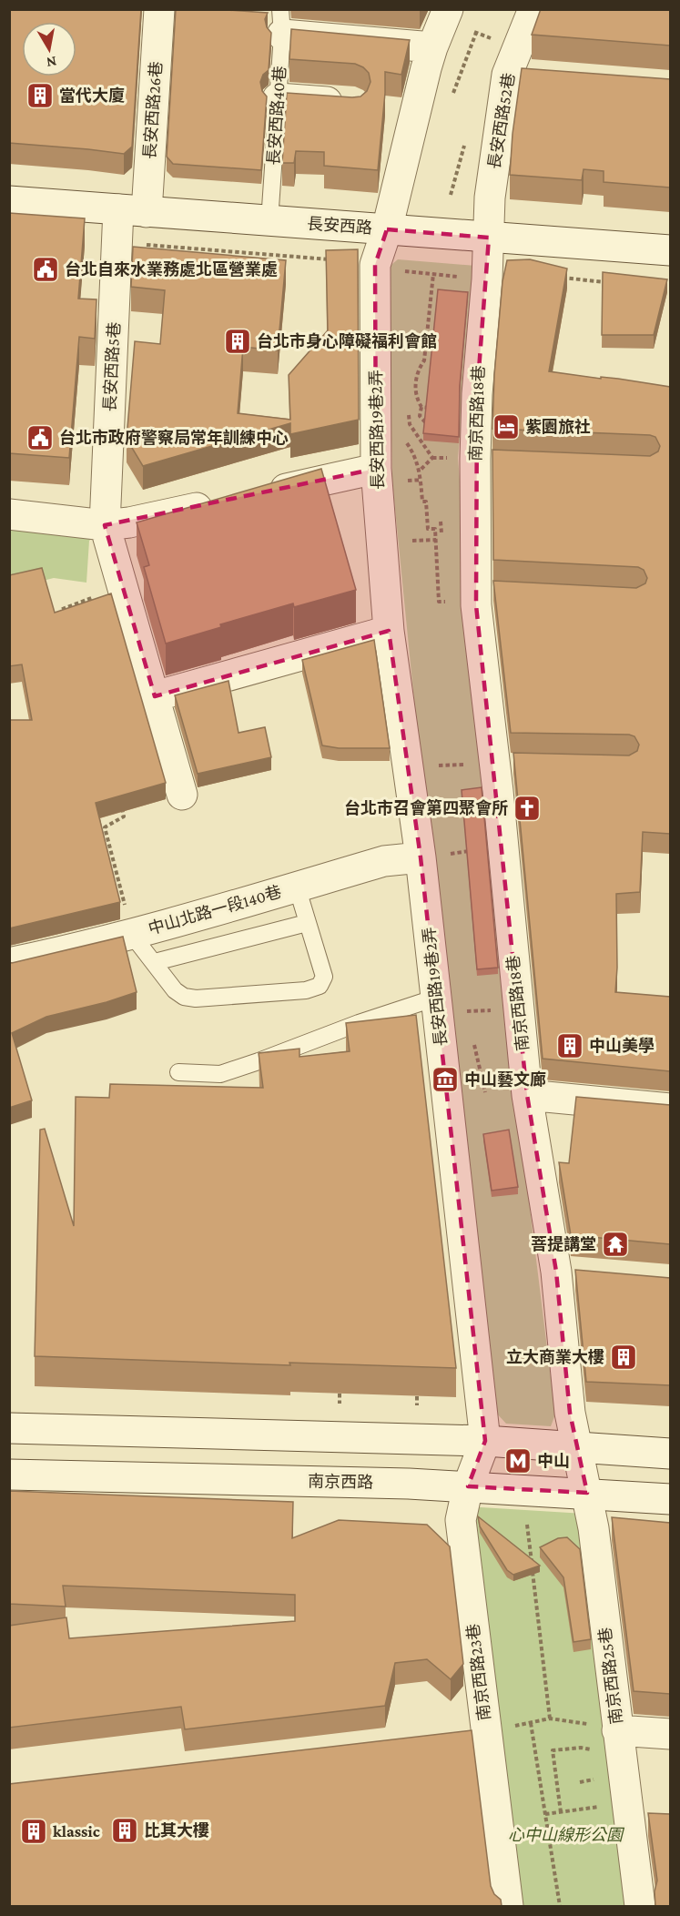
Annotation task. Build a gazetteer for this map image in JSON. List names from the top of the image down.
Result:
{
  "streets": {
    "street": [
      "長安西路26巷",
      "長安西路52巷",
      "長安西路",
      "長安西路5巷",
      "南京西路18巷",
      "長安西路19巷2弄",
      "中山北路一段140巷",
      "南京西路",
      "南京西路23巷",
      "南京西路25巷"
    ],
    "lane": ["長安西路40巷"]
  },
  "crossings": [
    ["長安西路26巷", "長安西路"],
    ["長安西路26巷", "長安西路5巷"],
    ["長安西路40巷", "長安西路"],
    ["長安西路52巷", "長安西路"],
    ["長安西路52巷", "南京西路18巷"],
    ["長安西路", "長安西路5巷"],
    ["長安西路", "南京西路18巷"],
    ["長安西路", "長安西路19巷2弄"],
    ["南京西路18巷", "南京西路25巷"],
    ["長安西路19巷2弄", "中山北路一段140巷"],
    ["長安西路19巷2弄", "南京西路23巷"],
    ["南京西路", "南京西路23巷"],
    ["南京西路", "南京西路25巷"]
  ],
  "parks": ["心中山線形公園"],
  "places": {
    "building": [
      "當代大廈",
      "台北市身心障礙福利會館",
      "中山美學",
      "立大商業大樓",
      "比其大樓",
      "klassic"
    ],
    "public building": ["台北自來水業務處北區營業處", "台北市政府警察局常年訓練中心"],
    "hotel": ["紫園旅社"],
    "church": ["台北市召會第四聚會所"],
    "museum": ["中山藝文廊"],
    "temple": ["菩提講堂"],
    "metro station": ["中山"]
  },
  "north": "bottom"
}
